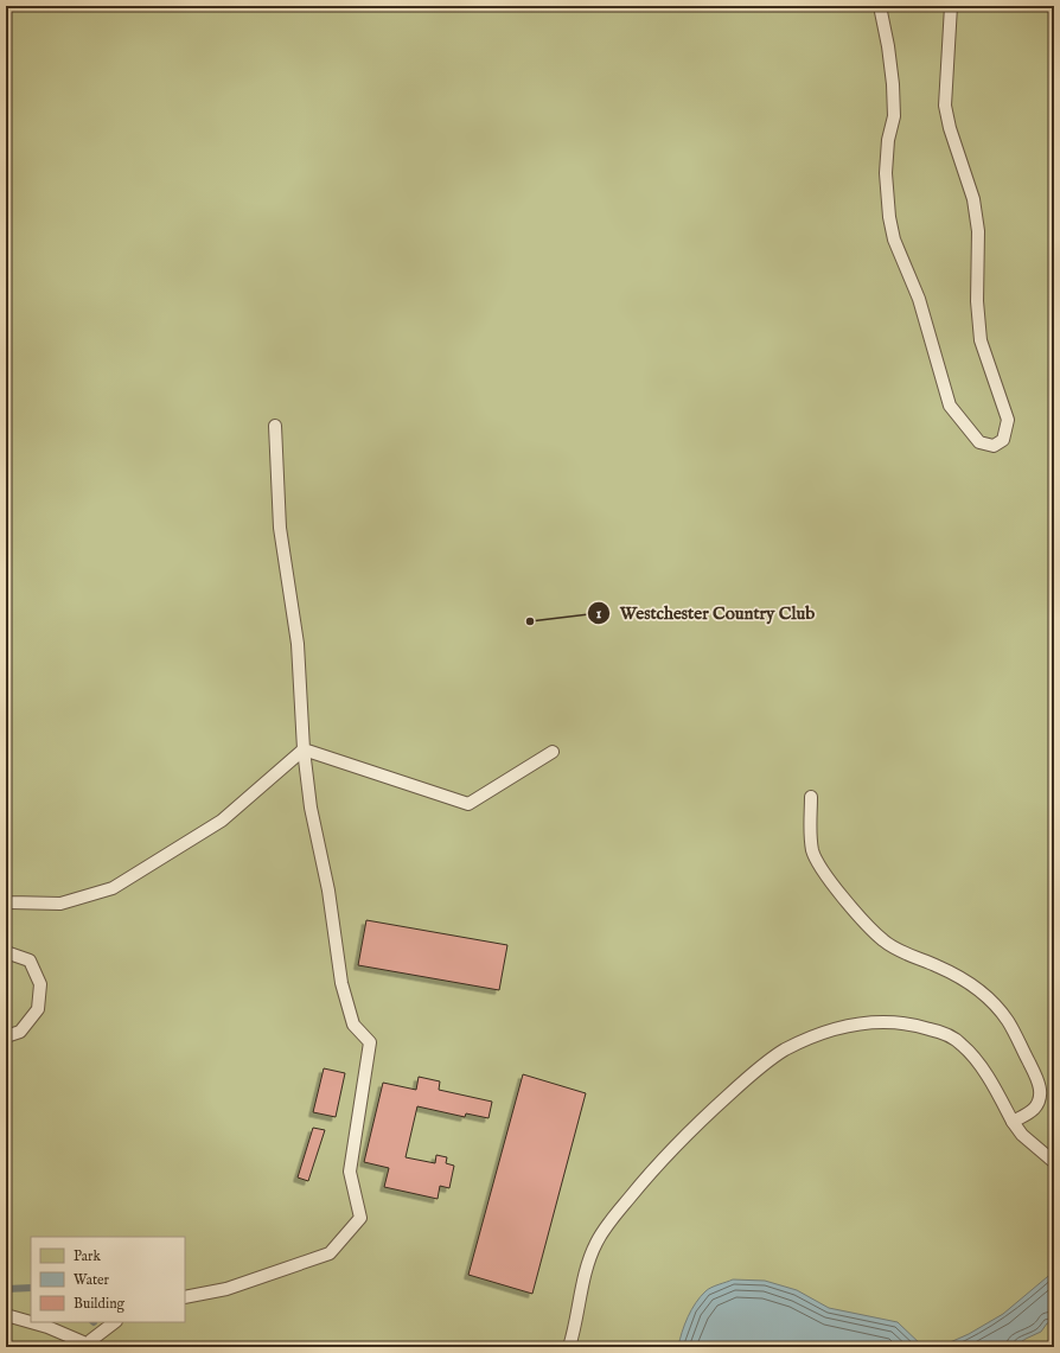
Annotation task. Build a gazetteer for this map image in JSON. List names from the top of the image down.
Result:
{
  "places": ["Westchester Country Club"],
  "legend": ["Park", "Water", "Building"]
}
